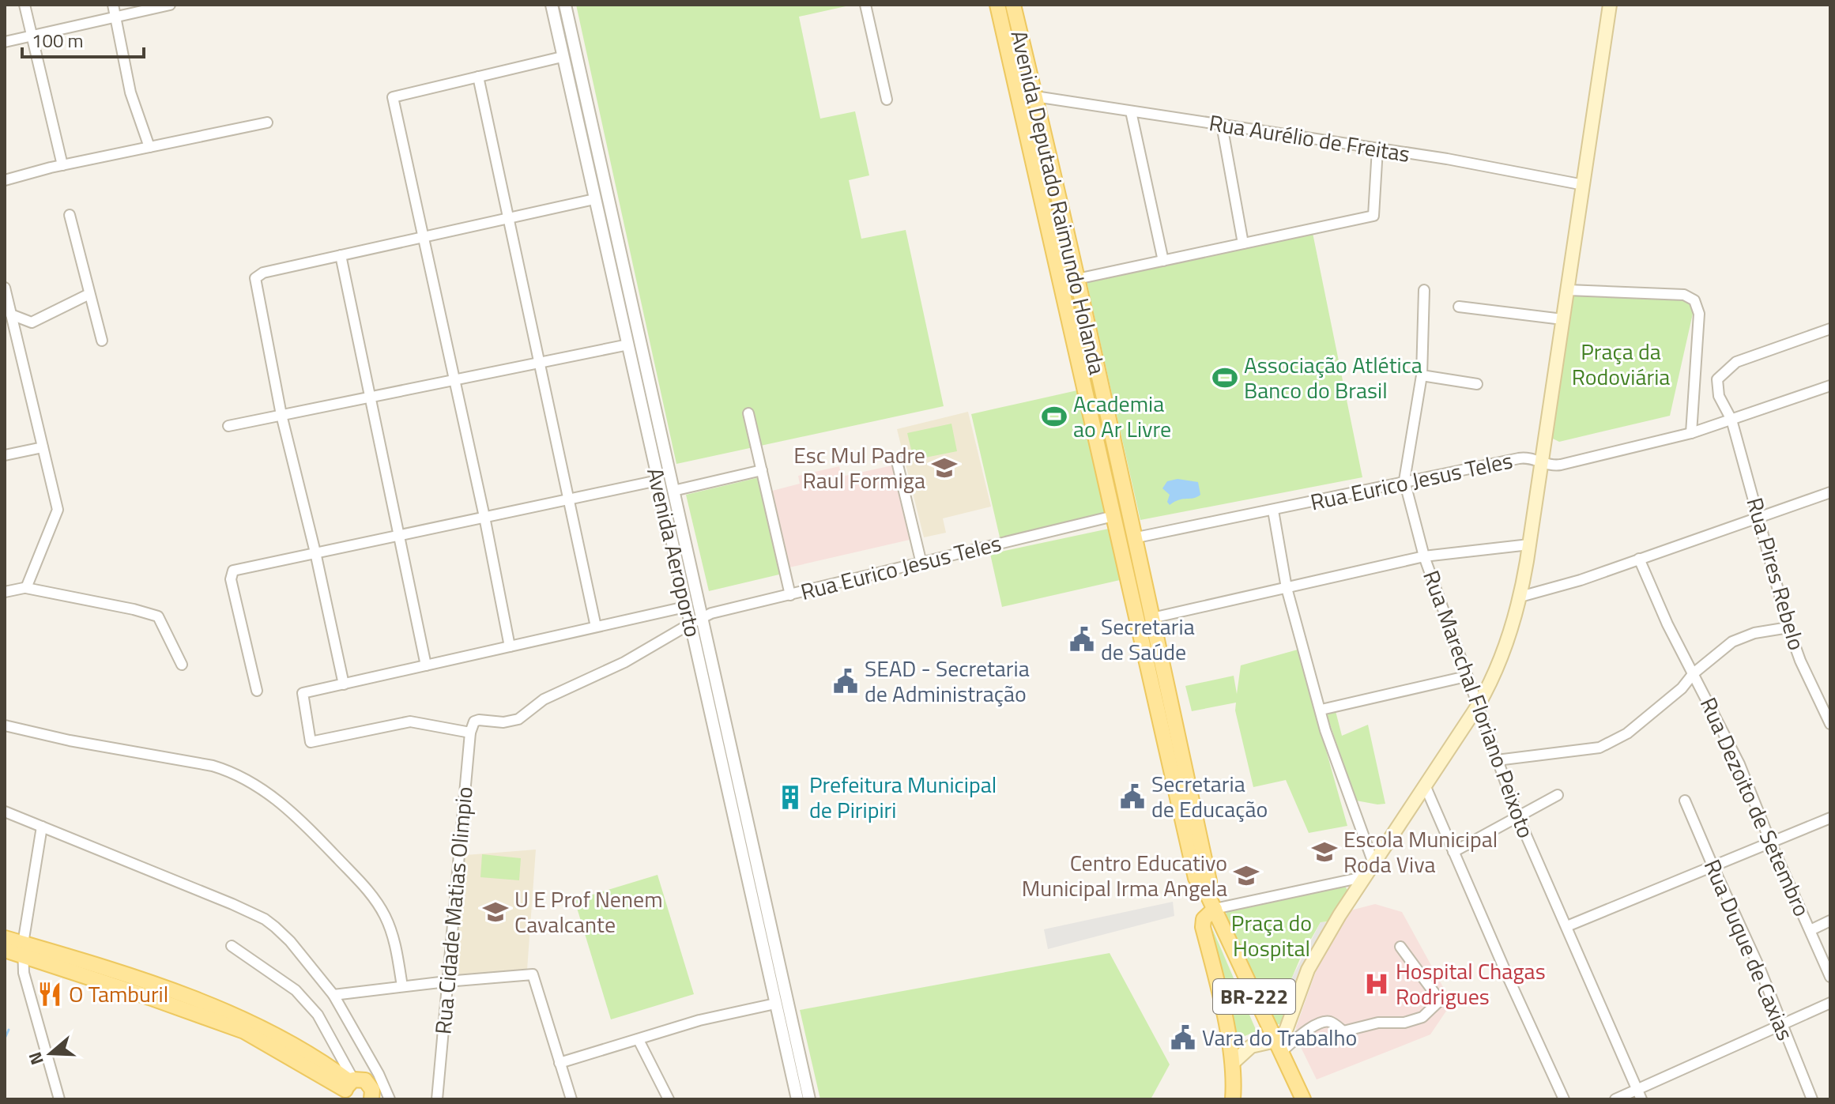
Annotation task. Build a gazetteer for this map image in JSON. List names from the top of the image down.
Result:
{
  "streets": {
    "main road": ["Avenida Deputado Raimundo Holanda", "BR-222"],
    "street": [
      "Rua Aurélio de Freitas",
      "Rua Eurico Jesus Teles",
      "Avenida Aeroporto",
      "Rua Pires Rebelo",
      "Rua Marechal Floriano Peixoto",
      "Rua Dezoito de Setembro",
      "Rua Cidade Matias Olimpio",
      "Rua Duque de Caxias"
    ]
  },
  "crossings": [
    ["Rua Aurélio de Freitas", "Avenida Deputado Raimundo Holanda"],
    ["Avenida Deputado Raimundo Holanda", "Rua Eurico Jesus Teles"],
    ["Avenida Deputado Raimundo Holanda", "BR-222"],
    ["Rua Eurico Jesus Teles", "Avenida Aeroporto"],
    ["Rua Eurico Jesus Teles", "Rua Pires Rebelo"],
    ["Rua Eurico Jesus Teles", "Rua Marechal Floriano Peixoto"],
    ["Rua Eurico Jesus Teles", "Rua Cidade Matias Olimpio"]
  ],
  "parks": ["Praça da Rodoviária", "Praça do Hospital"],
  "places": {
    "sports": ["Associação Atlética Banco do Brasil", "Academia ao Ar Livre"],
    "school or university": [
      "Esc Mul Padre Raul Formiga",
      "Escola Municipal Roda Viva",
      "Centro Educativo Municipal Irma Angela",
      "U E Prof Nenem Cavalcante"
    ],
    "public building": [
      "Secretaria de Saúde",
      "SEAD - Secretaria de Administração",
      "Secretaria de Educação",
      "Vara do Trabalho"
    ],
    "building": ["Prefeitura Municipal de Piripiri"],
    "hospital": ["Hospital Chagas Rodrigues"],
    "restaurant": ["O Tamburil"]
  },
  "scale_bar": "100 m",
  "north": "left"
}
